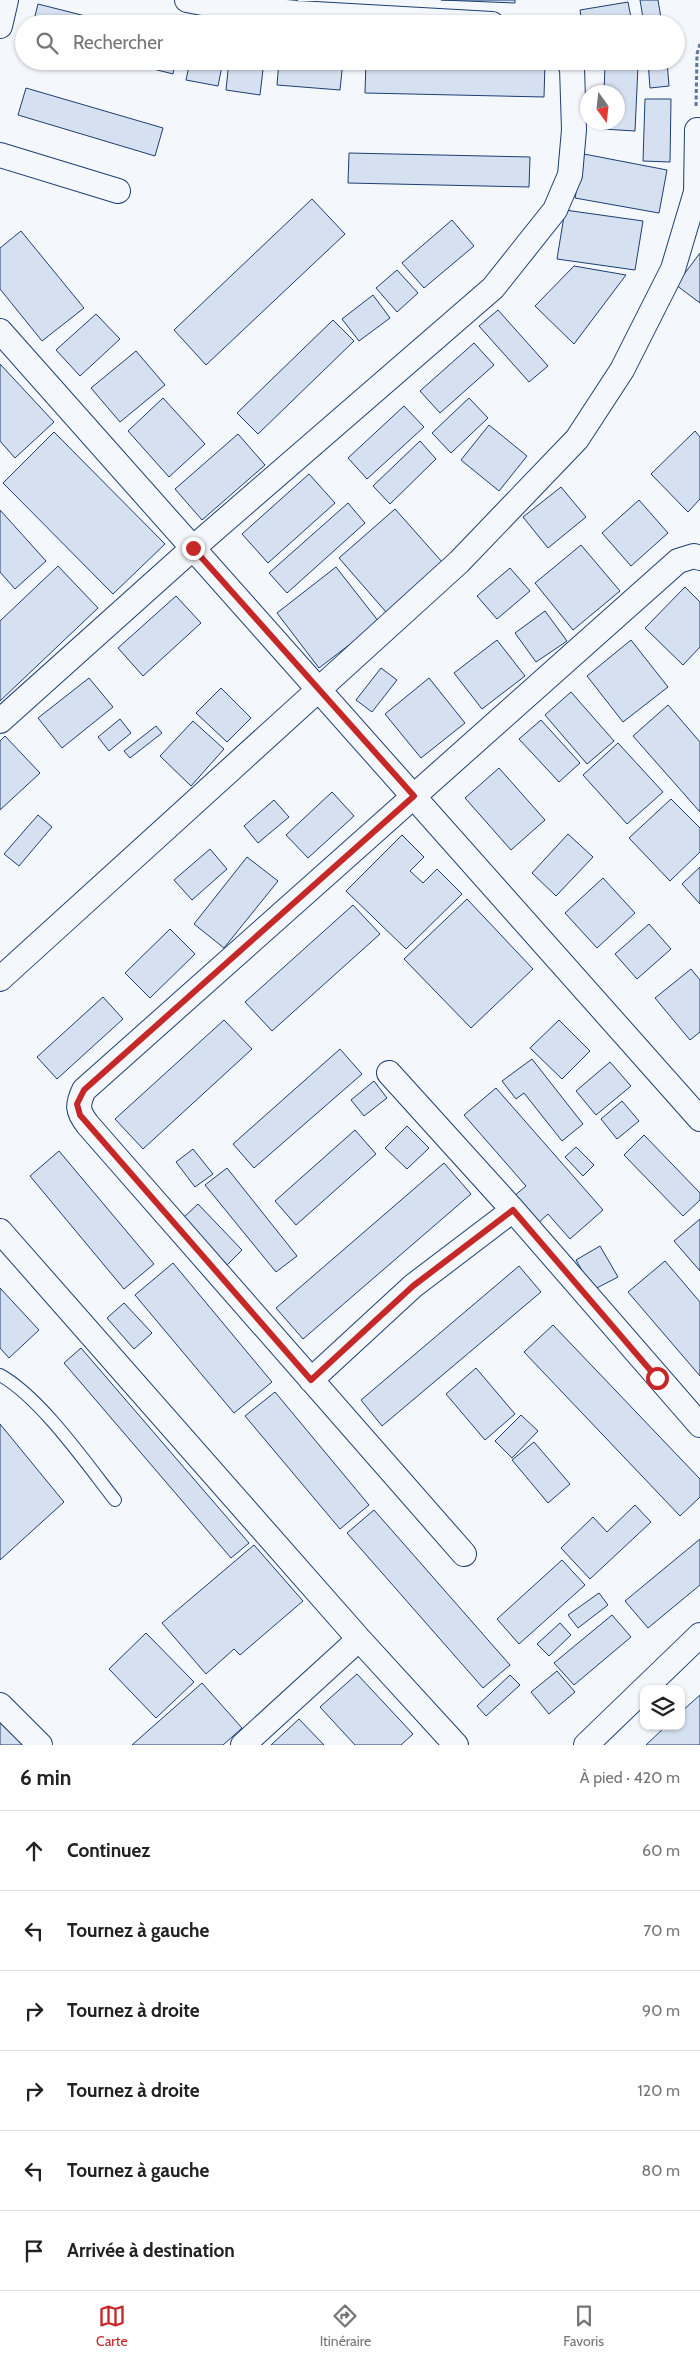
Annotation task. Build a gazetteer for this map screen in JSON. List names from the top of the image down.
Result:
{
  "north": "bottom",
  "page": {
    "search": "Rechercher",
    "heading": ["6 min", "À pied · 420 m"],
    "list": [
      ["Continuez", "60 m"],
      ["Tournez à gauche", "70 m"],
      ["Tournez à droite", "90 m"],
      ["Tournez à droite", "120 m"],
      ["Tournez à gauche", "80 m"],
      "Arrivée à destination"
    ],
    "nav": ["Carte", "Itinéraire", "Favoris"]
  }
}
